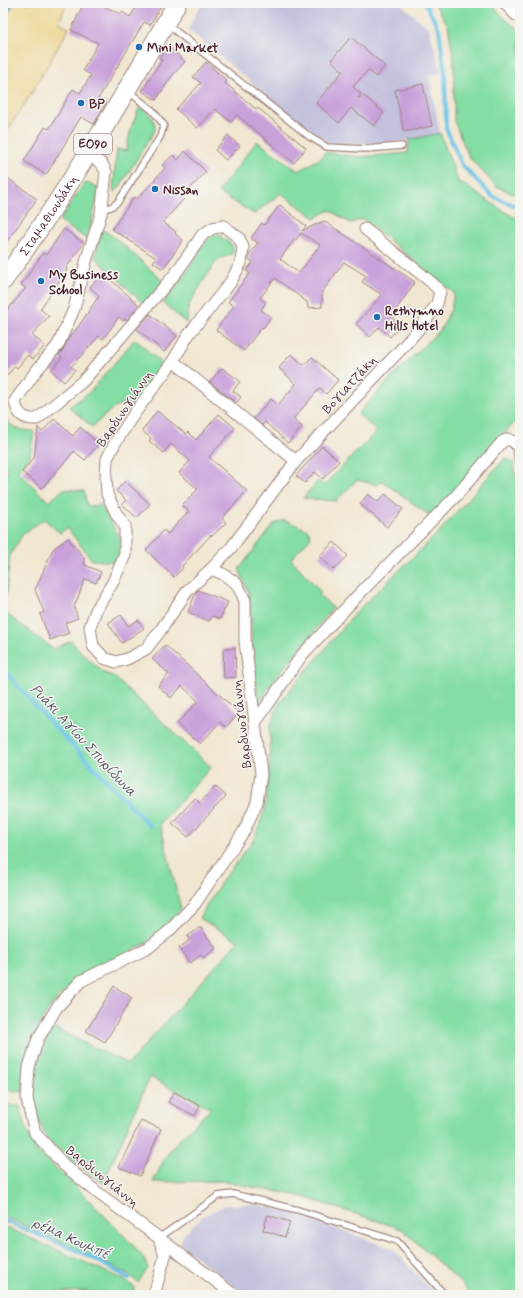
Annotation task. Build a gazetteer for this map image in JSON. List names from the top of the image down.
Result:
{
  "streets": {
    "main road": ["ΕΟ90", "Σταμαθιουδάκη"],
    "street": ["Βογιατζάκη", "Βαρδινογιάννη"]
  },
  "crossings": [
    ["Σταμαθιουδάκη", "Βαρδινογιάννη"],
    ["Βογιατζάκη", "Βαρδινογιάννη"]
  ],
  "water": ["Ρυάκι Αγίου Σπυρίδωνα", "ρέμα Κουμπέ"],
  "places": [
    "Mini Market",
    "BP",
    "Nissan",
    "My Business School",
    "Rethymno Hills Hotel"
  ]
}
